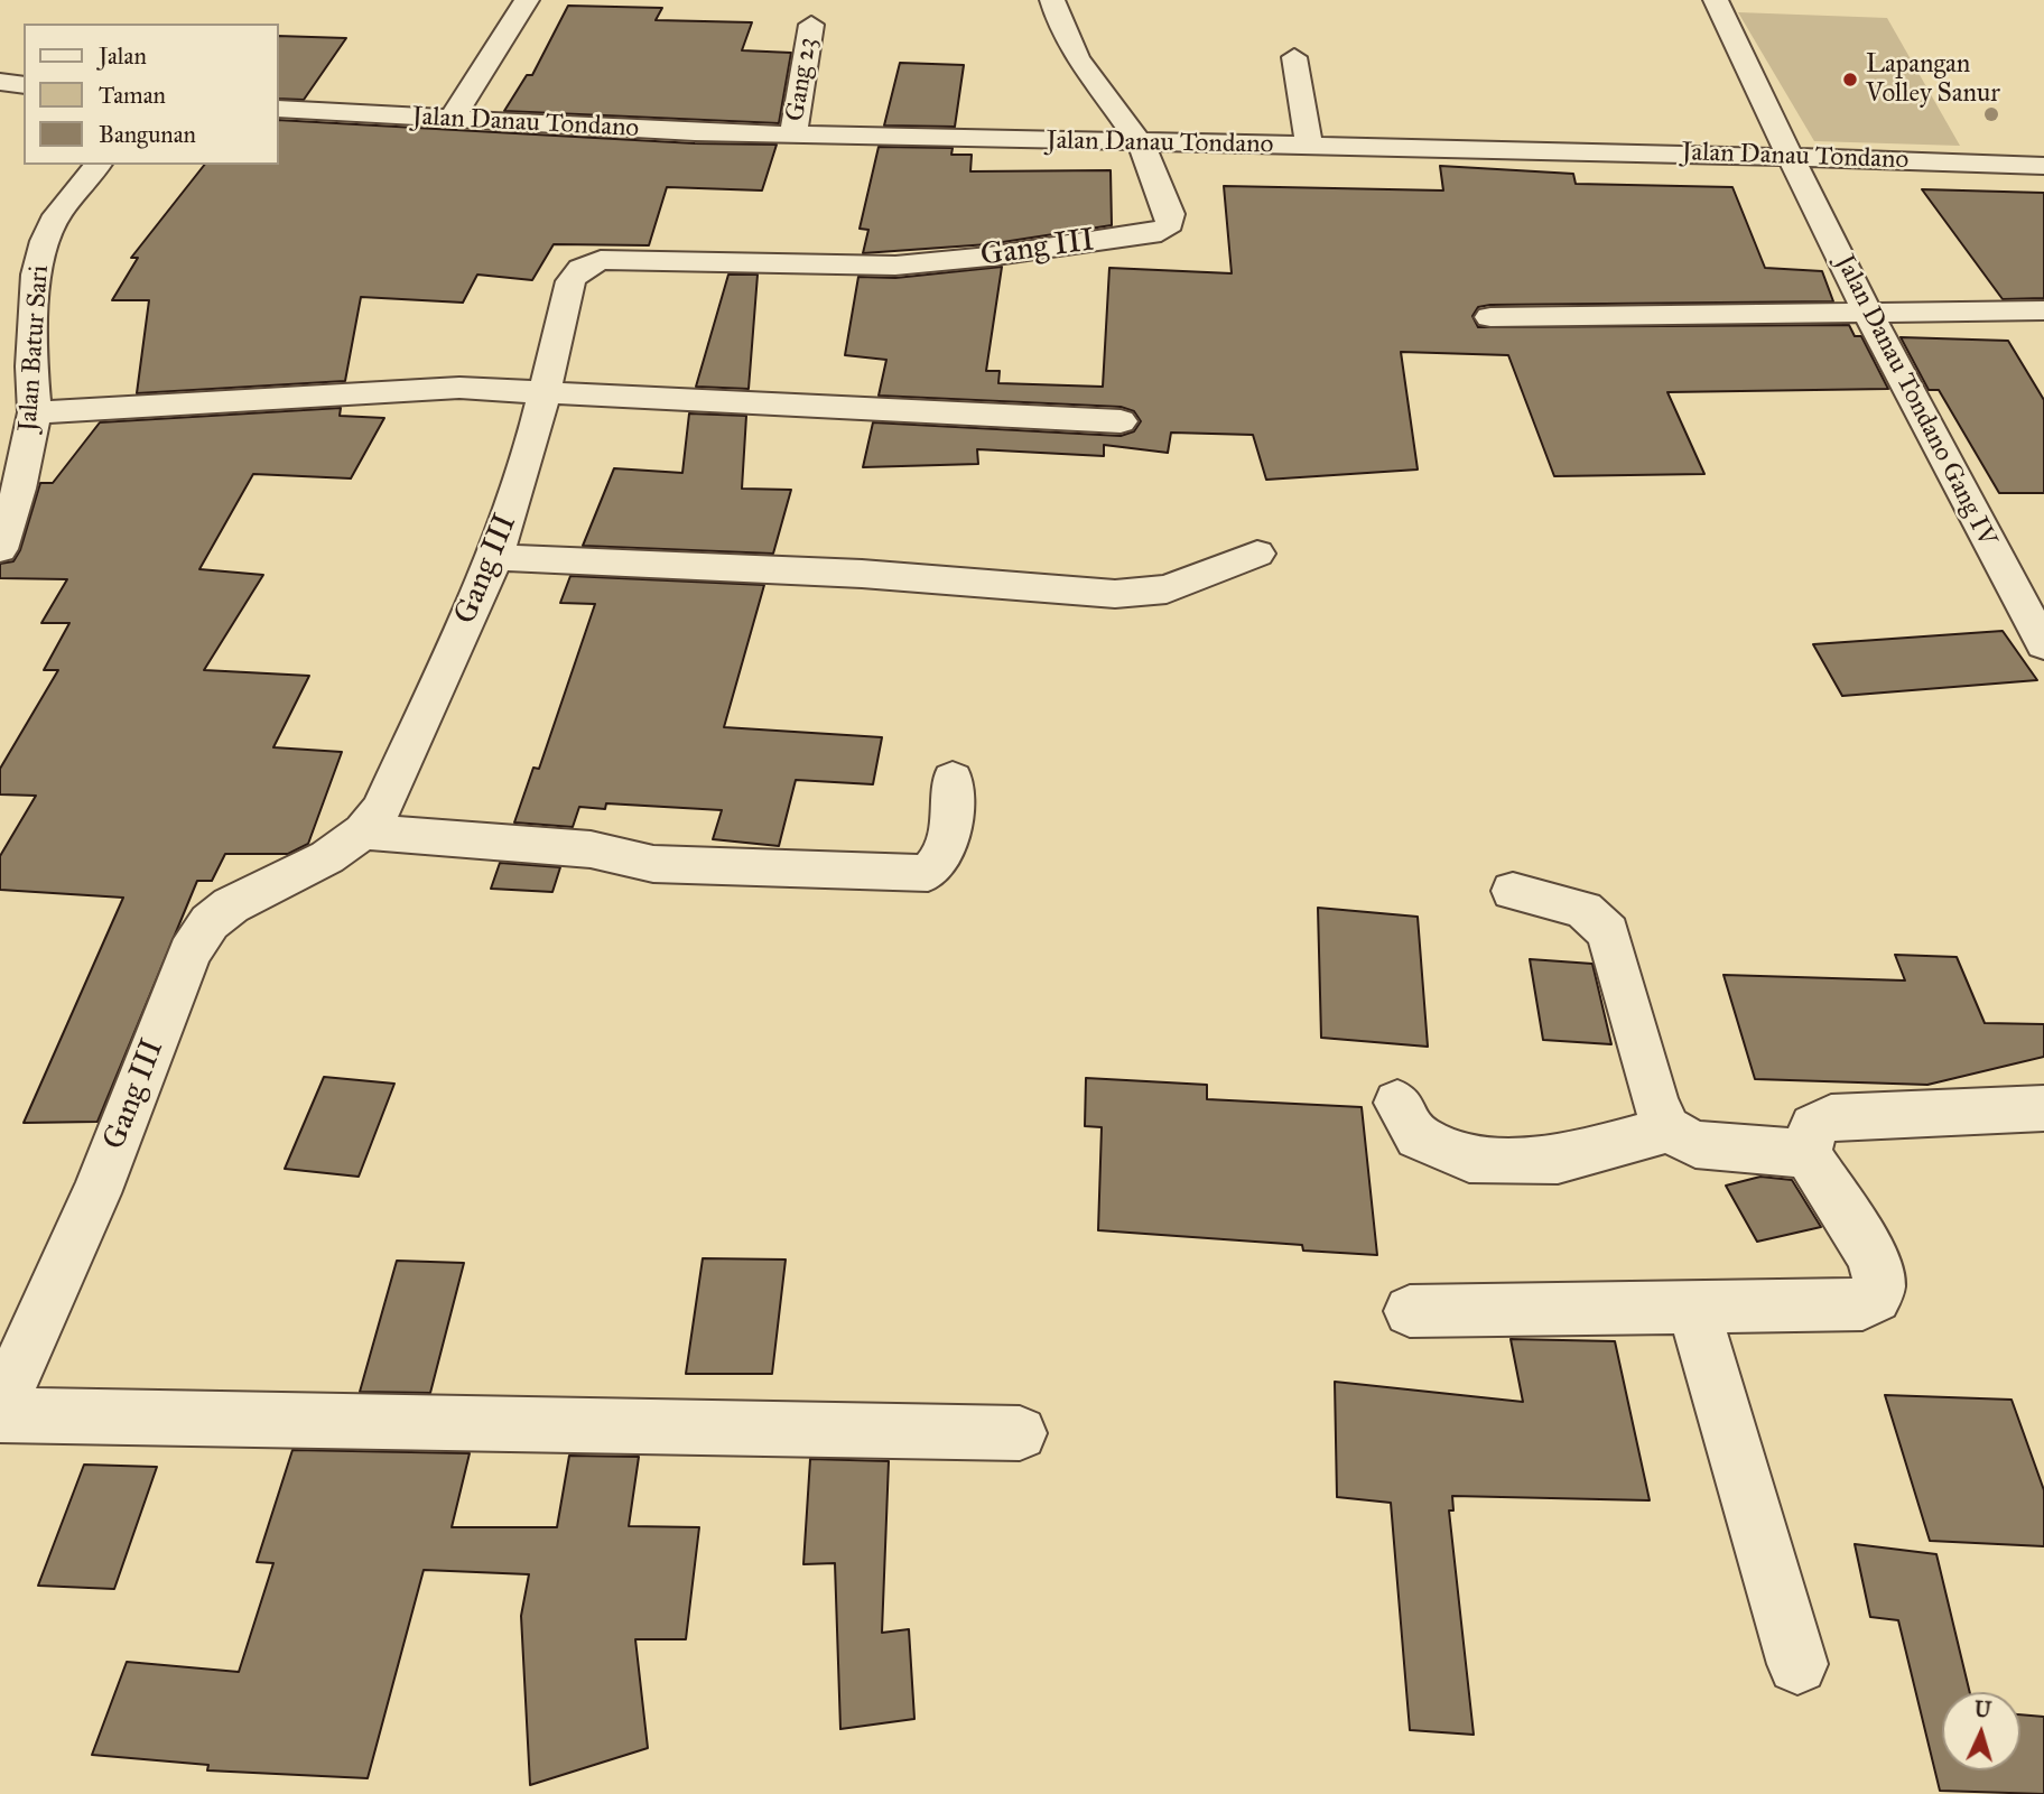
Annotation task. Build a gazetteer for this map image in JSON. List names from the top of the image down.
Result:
{
  "streets": {
    "street": [
      "Gang 23",
      "Jalan Danau Tondano",
      "Gang III",
      "Jalan Batur Sari",
      "Jalan Danau Tondano Gang IV"
    ]
  },
  "crossings": [
    ["Gang 23", "Jalan Danau Tondano"],
    ["Jalan Danau Tondano", "Gang III"],
    ["Jalan Danau Tondano", "Jalan Danau Tondano Gang IV"]
  ],
  "places": ["Lapangan Volley Sanur"],
  "legend": ["Jalan", "Taman", "Bangunan"],
  "north": "top"
}
